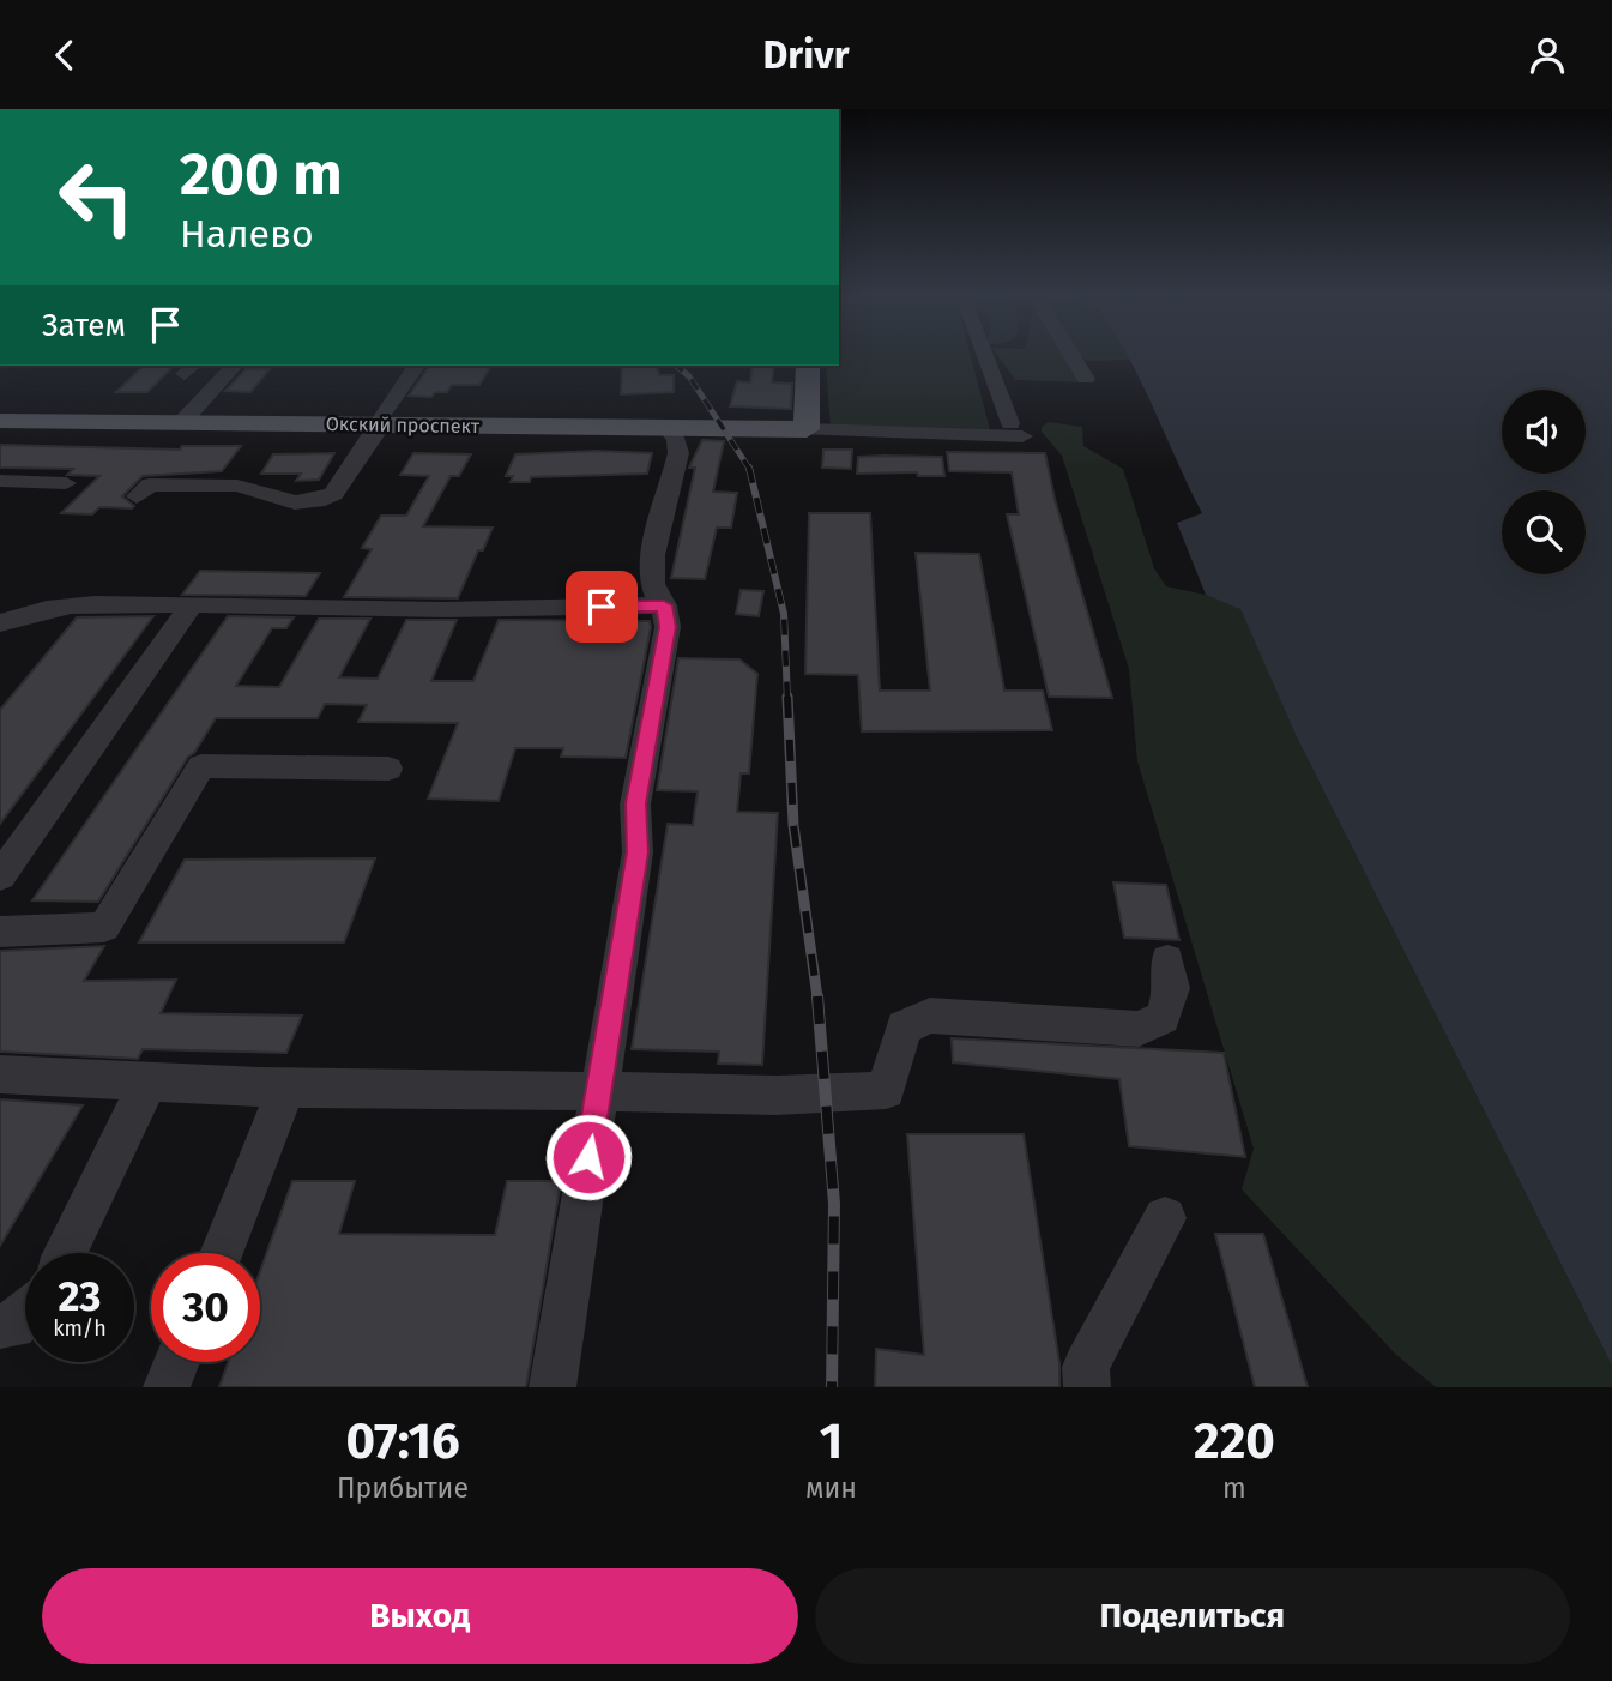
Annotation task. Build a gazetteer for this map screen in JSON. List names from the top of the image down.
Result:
{
  "streets": {
    "main road": ["Окский проспект"]
  },
  "page": {
    "header": "Drivr",
    "turn": ["200 m", "Налево"],
    "then": "Затем",
    "speed": "23 km/h",
    "limit": "30",
    "eta": [
      "07:16",
      "Прибытие",
      "1",
      "мин",
      "220",
      "m"
    ],
    "buttons": ["Выход", "Поделиться"]
  }
}
